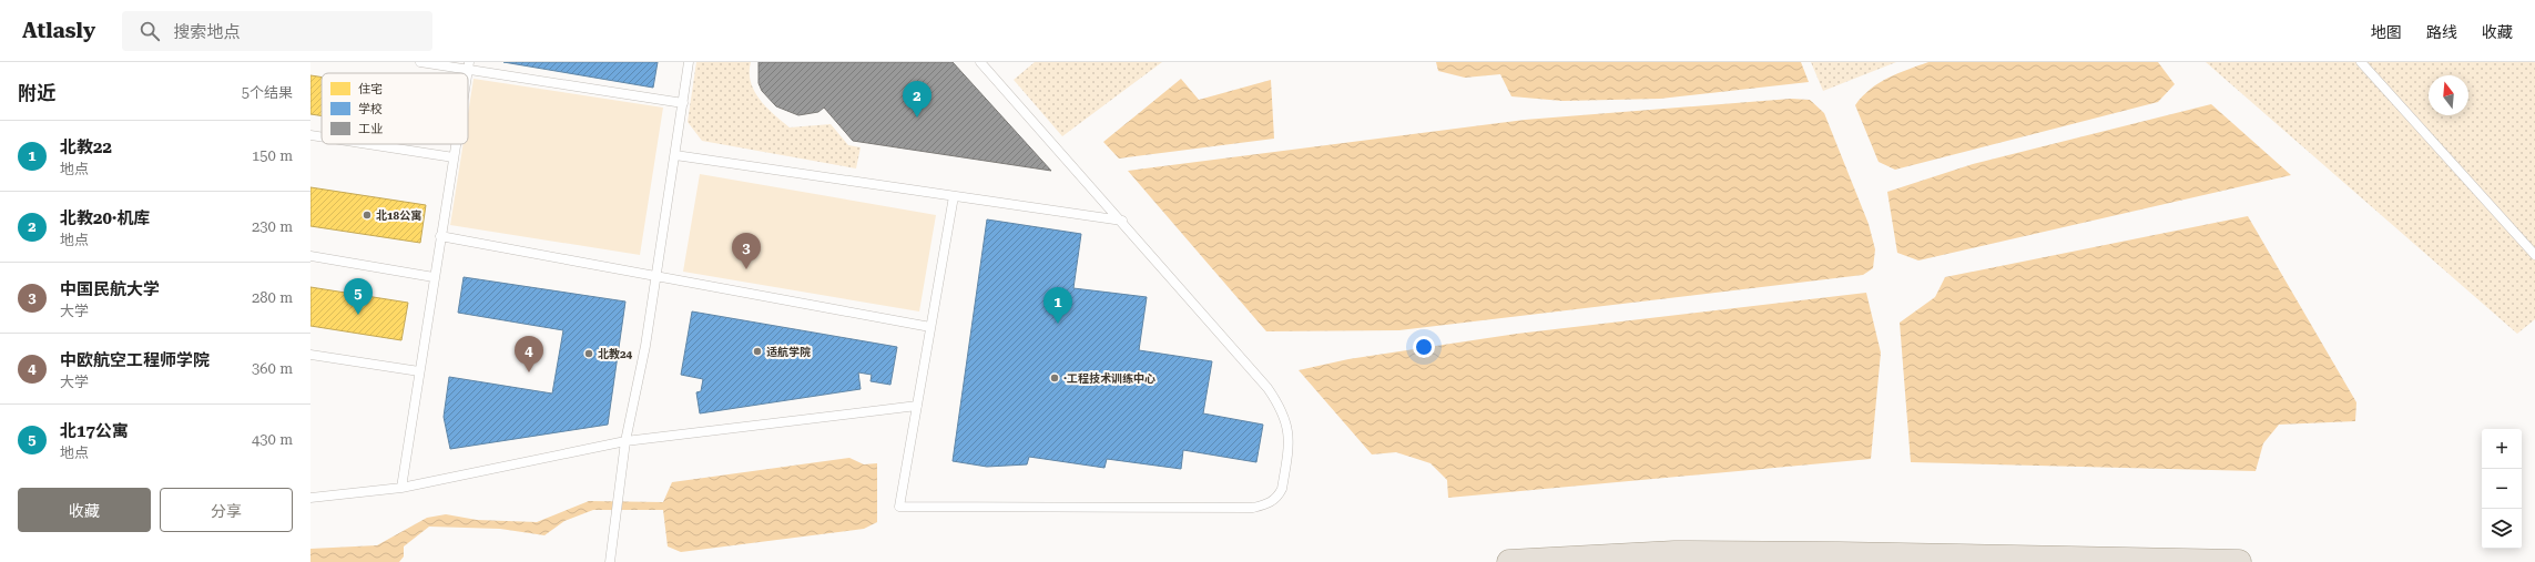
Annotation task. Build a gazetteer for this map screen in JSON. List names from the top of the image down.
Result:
{
  "places": [
    "北18公寓",
    "适航学院",
    "北教24",
    "·工程技术训练中心"
  ],
  "legend": ["住宅", "学校", "工业"],
  "north": "top",
  "page": {
    "header": "Atlasly",
    "search": "搜索地点",
    "nav": ["地图", "路线", "收藏"],
    "heading": ["附近", "5个结果"],
    "pins": [
      "2",
      "3",
      "5",
      "1",
      "4"
    ],
    "list": [
      {
        "mark": "1",
        "name": "北教22",
        "note": "地点",
        "value": "150 m"
      },
      {
        "mark": "2",
        "name": "北教20·机库",
        "note": "地点",
        "value": "230 m"
      },
      {
        "mark": "3",
        "name": "中国民航大学",
        "note": "大学",
        "value": "280 m"
      },
      {
        "mark": "4",
        "name": "中欧航空工程师学院",
        "note": "大学",
        "value": "360 m"
      },
      {
        "mark": "5",
        "name": "北17公寓",
        "note": "地点",
        "value": "430 m"
      }
    ],
    "map_buttons": ["+", "−"],
    "buttons": ["收藏", "分享"]
  }
}
